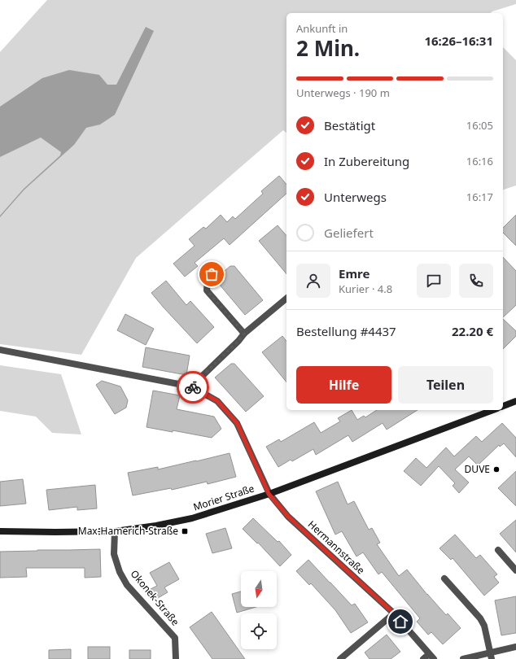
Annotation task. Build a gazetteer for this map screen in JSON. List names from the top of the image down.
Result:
{
  "streets": {
    "main road": ["Morier Straße"],
    "street": ["Hermannstraße", "Okonek-Straße"]
  },
  "crossings": [
    ["Morier Straße", "Hermannstraße"],
    ["Morier Straße", "Okonek-Straße"]
  ],
  "places": {
    "other": ["DUVE"],
    "transit": ["Max-Hamerich-Straße"]
  },
  "north": "bottom",
  "page": {
    "heading": ["2 Min.", "Ankunft in", "16:26–16:31"],
    "panel": [
      "Emre",
      "Kurier · 4.8",
      "Bestellung #4437",
      "22.20 €"
    ],
    "bar": "Unterwegs · 190 m",
    "list": [
      ["Bestätigt", "16:05"],
      ["In Zubereitung", "16:16"],
      ["Unterwegs", "16:17"],
      "Geliefert"
    ],
    "buttons": ["Hilfe", "Teilen"]
  }
}
